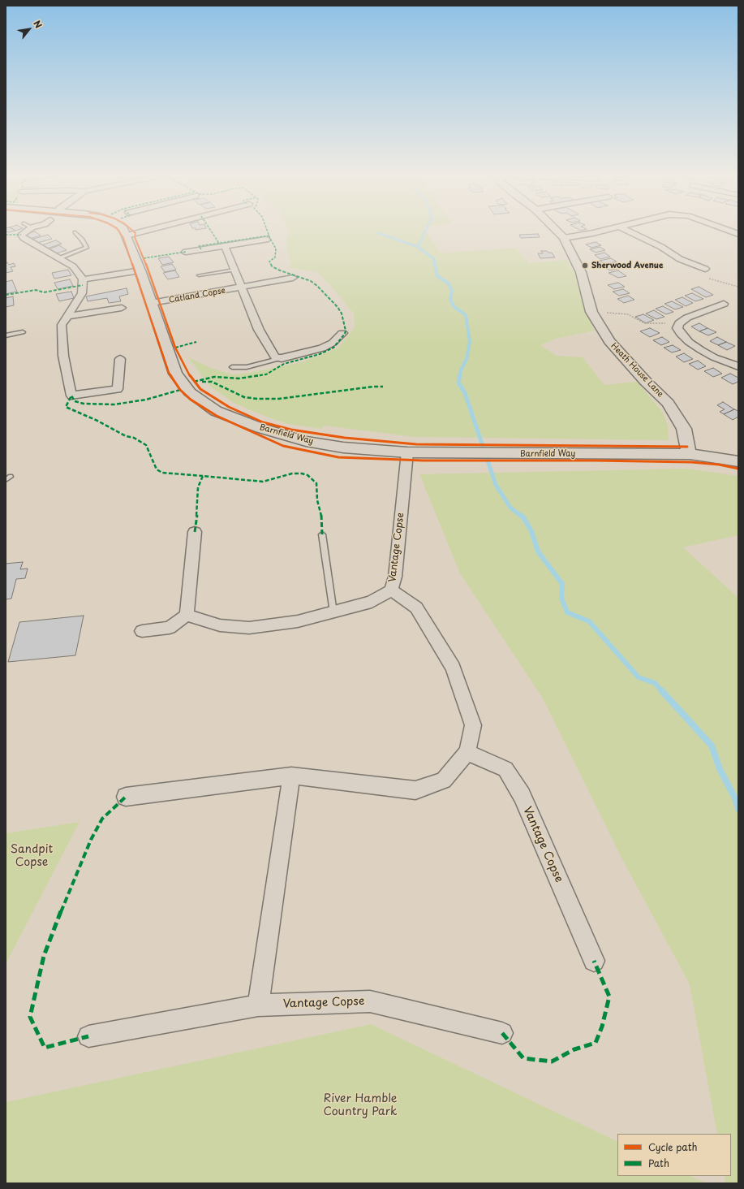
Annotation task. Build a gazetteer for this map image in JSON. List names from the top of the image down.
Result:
{
  "streets": {
    "street": [
      "Catland Copse",
      "Heath House Lane",
      "Barnfield Way",
      "Vantage Copse"
    ]
  },
  "crossings": [
    ["Catland Copse", "Barnfield Way"],
    ["Heath House Lane", "Barnfield Way"],
    ["Barnfield Way", "Vantage Copse"]
  ],
  "parks": ["Sandpit Copse", "River Hamble Country Park"],
  "places": ["Sherwood Avenue"],
  "legend": ["Cycle path", "Path"],
  "north": "top right"
}
